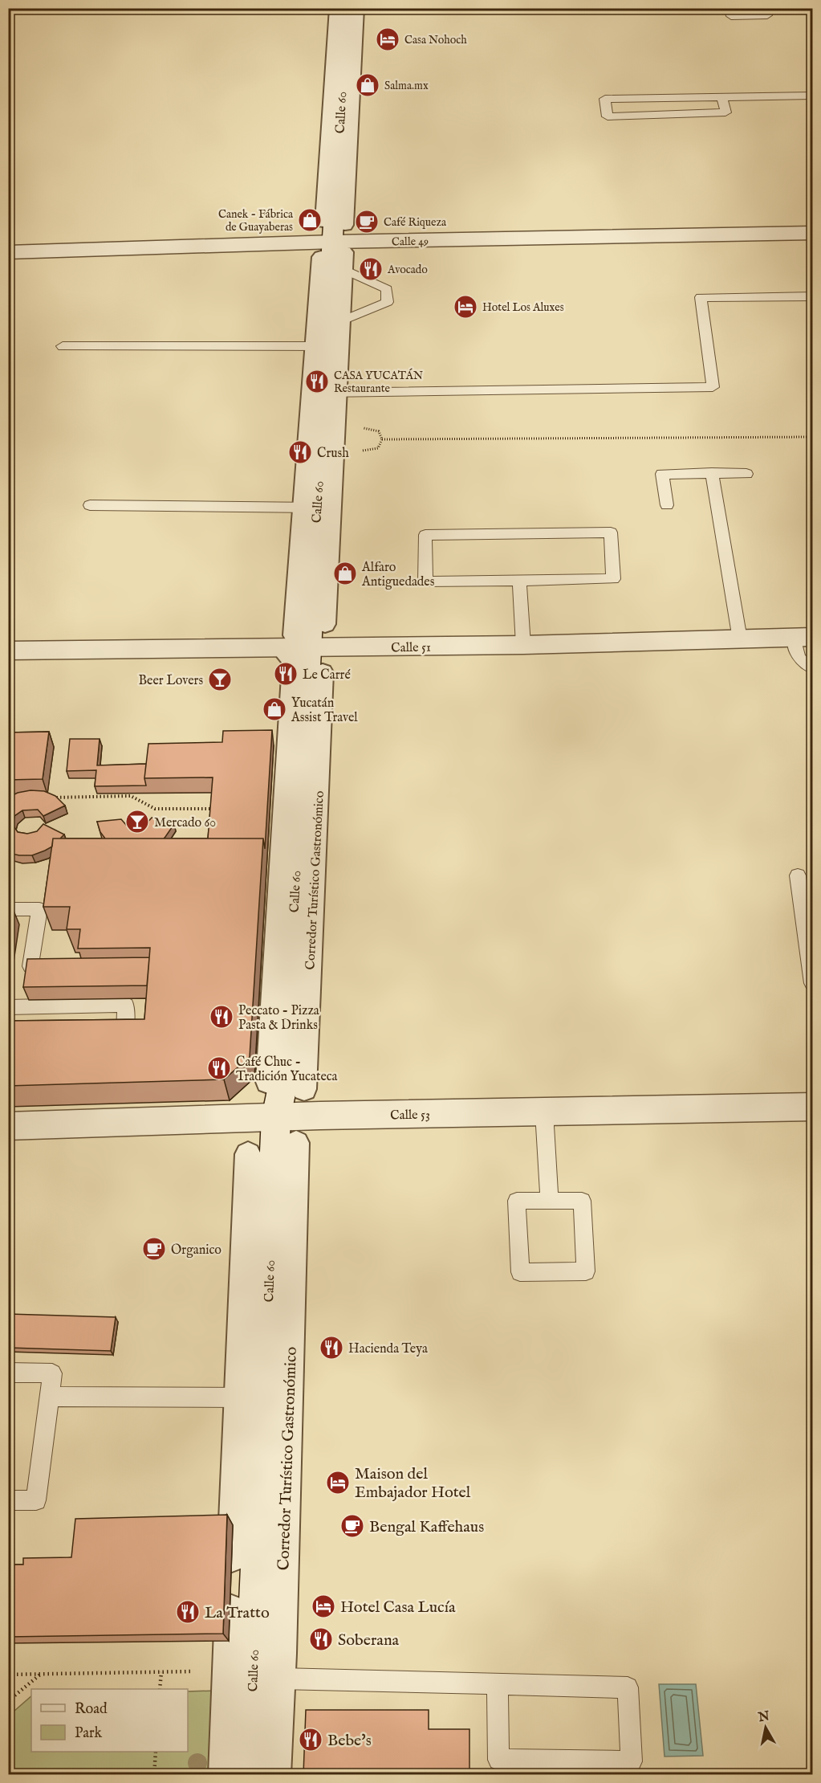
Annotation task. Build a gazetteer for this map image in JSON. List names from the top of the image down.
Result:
{
  "streets": {
    "street": [
      "Calle 60",
      "Calle 49",
      "Calle 51",
      "Corredor Turístico Gastronómico",
      "Calle 53"
    ]
  },
  "crossings": [
    ["Calle 60", "Calle 49"],
    ["Calle 60", "Calle 51"],
    ["Calle 60", "Calle 53"]
  ],
  "places": {
    "hotel": [
      "Casa Nohoch",
      "Hotel Los Aluxes",
      "Maison del Embajador Hotel",
      "Hotel Casa Lucía"
    ],
    "shop": [
      "Salma.mx",
      "Canek - Fábrica de Guayaberas",
      "Alfaro Antiguedades",
      "Yucatán Assist Travel"
    ],
    "cafe": ["Café Riqueza", "Organico", "Bengal Kaffehaus"],
    "restaurant": [
      "Avocado",
      "CASA YUCATÁN Restaurante",
      "Crush",
      "Le Carré",
      "Peccato - Pizza Pasta & Drinks",
      "Café Chuc - Tradición Yucateca",
      "Hacienda Teya",
      "La Tratto",
      "Soberana",
      "Bebe's"
    ],
    "bar": ["Beer Lovers", "Mercado 60"]
  },
  "legend": ["Road", "Park"],
  "north": "top"
}
